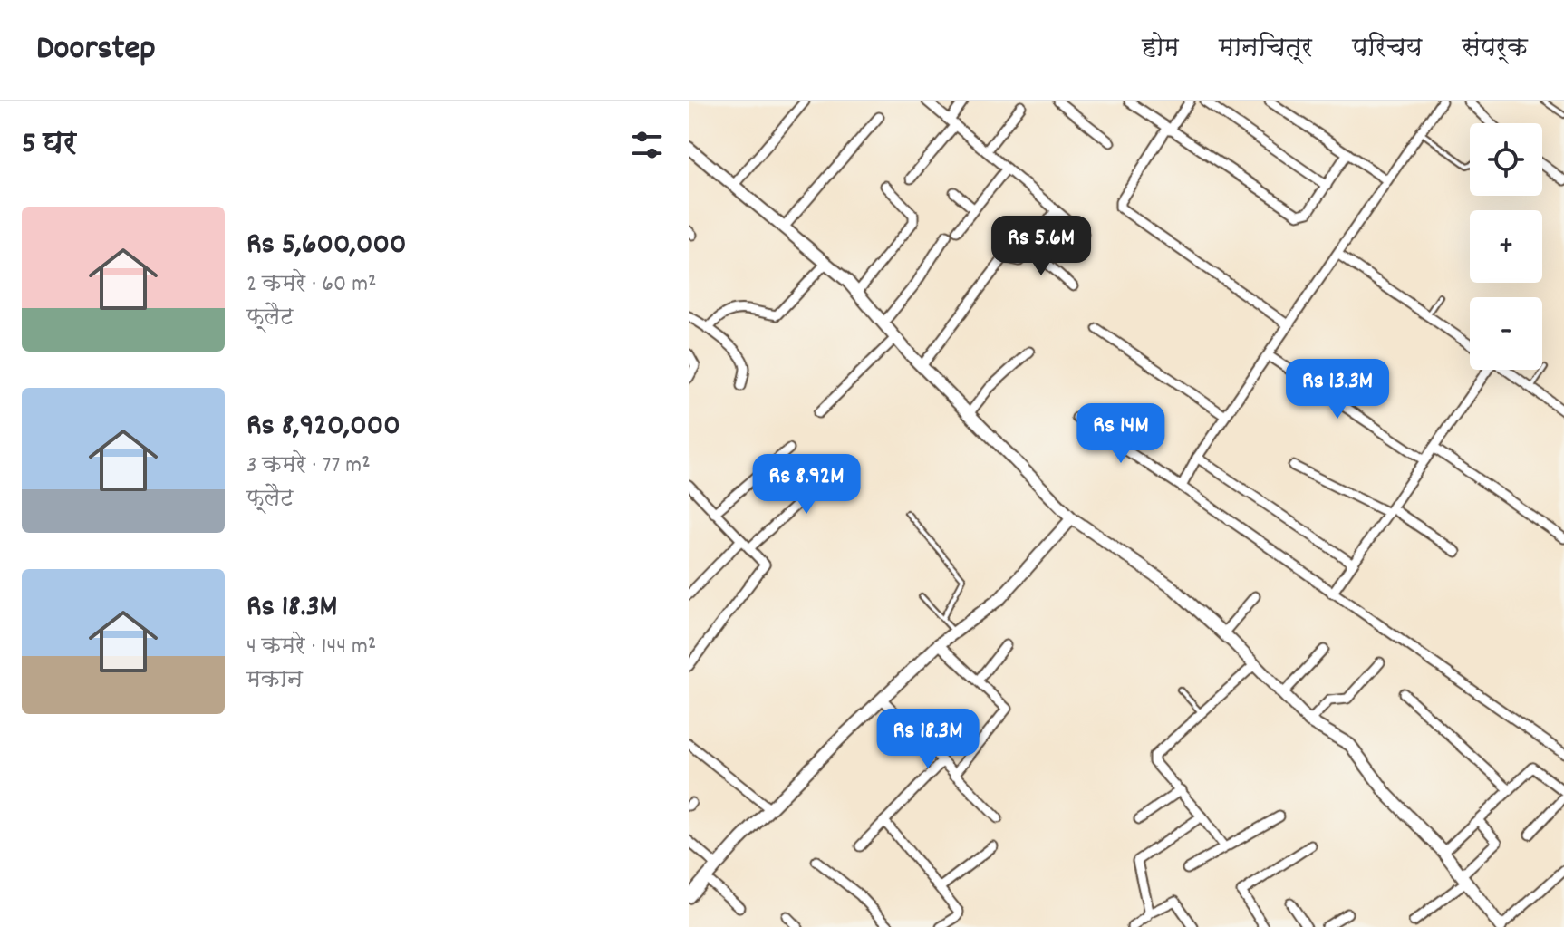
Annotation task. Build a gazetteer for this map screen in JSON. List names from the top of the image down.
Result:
{
  "page": {
    "header": "Doorstep",
    "nav": [
      "होम",
      "मानचित्र",
      "परिचय",
      "संपर्क"
    ],
    "heading": "5 घर",
    "map_buttons": ["+", "−"],
    "list": [
      {
        "name": "Rs 5,600,000",
        "note": "2 कमरे · 60 m² · फ़्लैट"
      },
      {
        "name": "Rs 8,920,000",
        "note": "3 कमरे · 77 m² · फ़्लैट"
      },
      {
        "name": "Rs 18.3M",
        "note": "4 कमरे · 144 m² · मकान"
      }
    ],
    "price": [
      "Rs 5.6M",
      "Rs 13.3M",
      "Rs 14M",
      "Rs 8.92M",
      "Rs 18.3M"
    ]
  }
}
